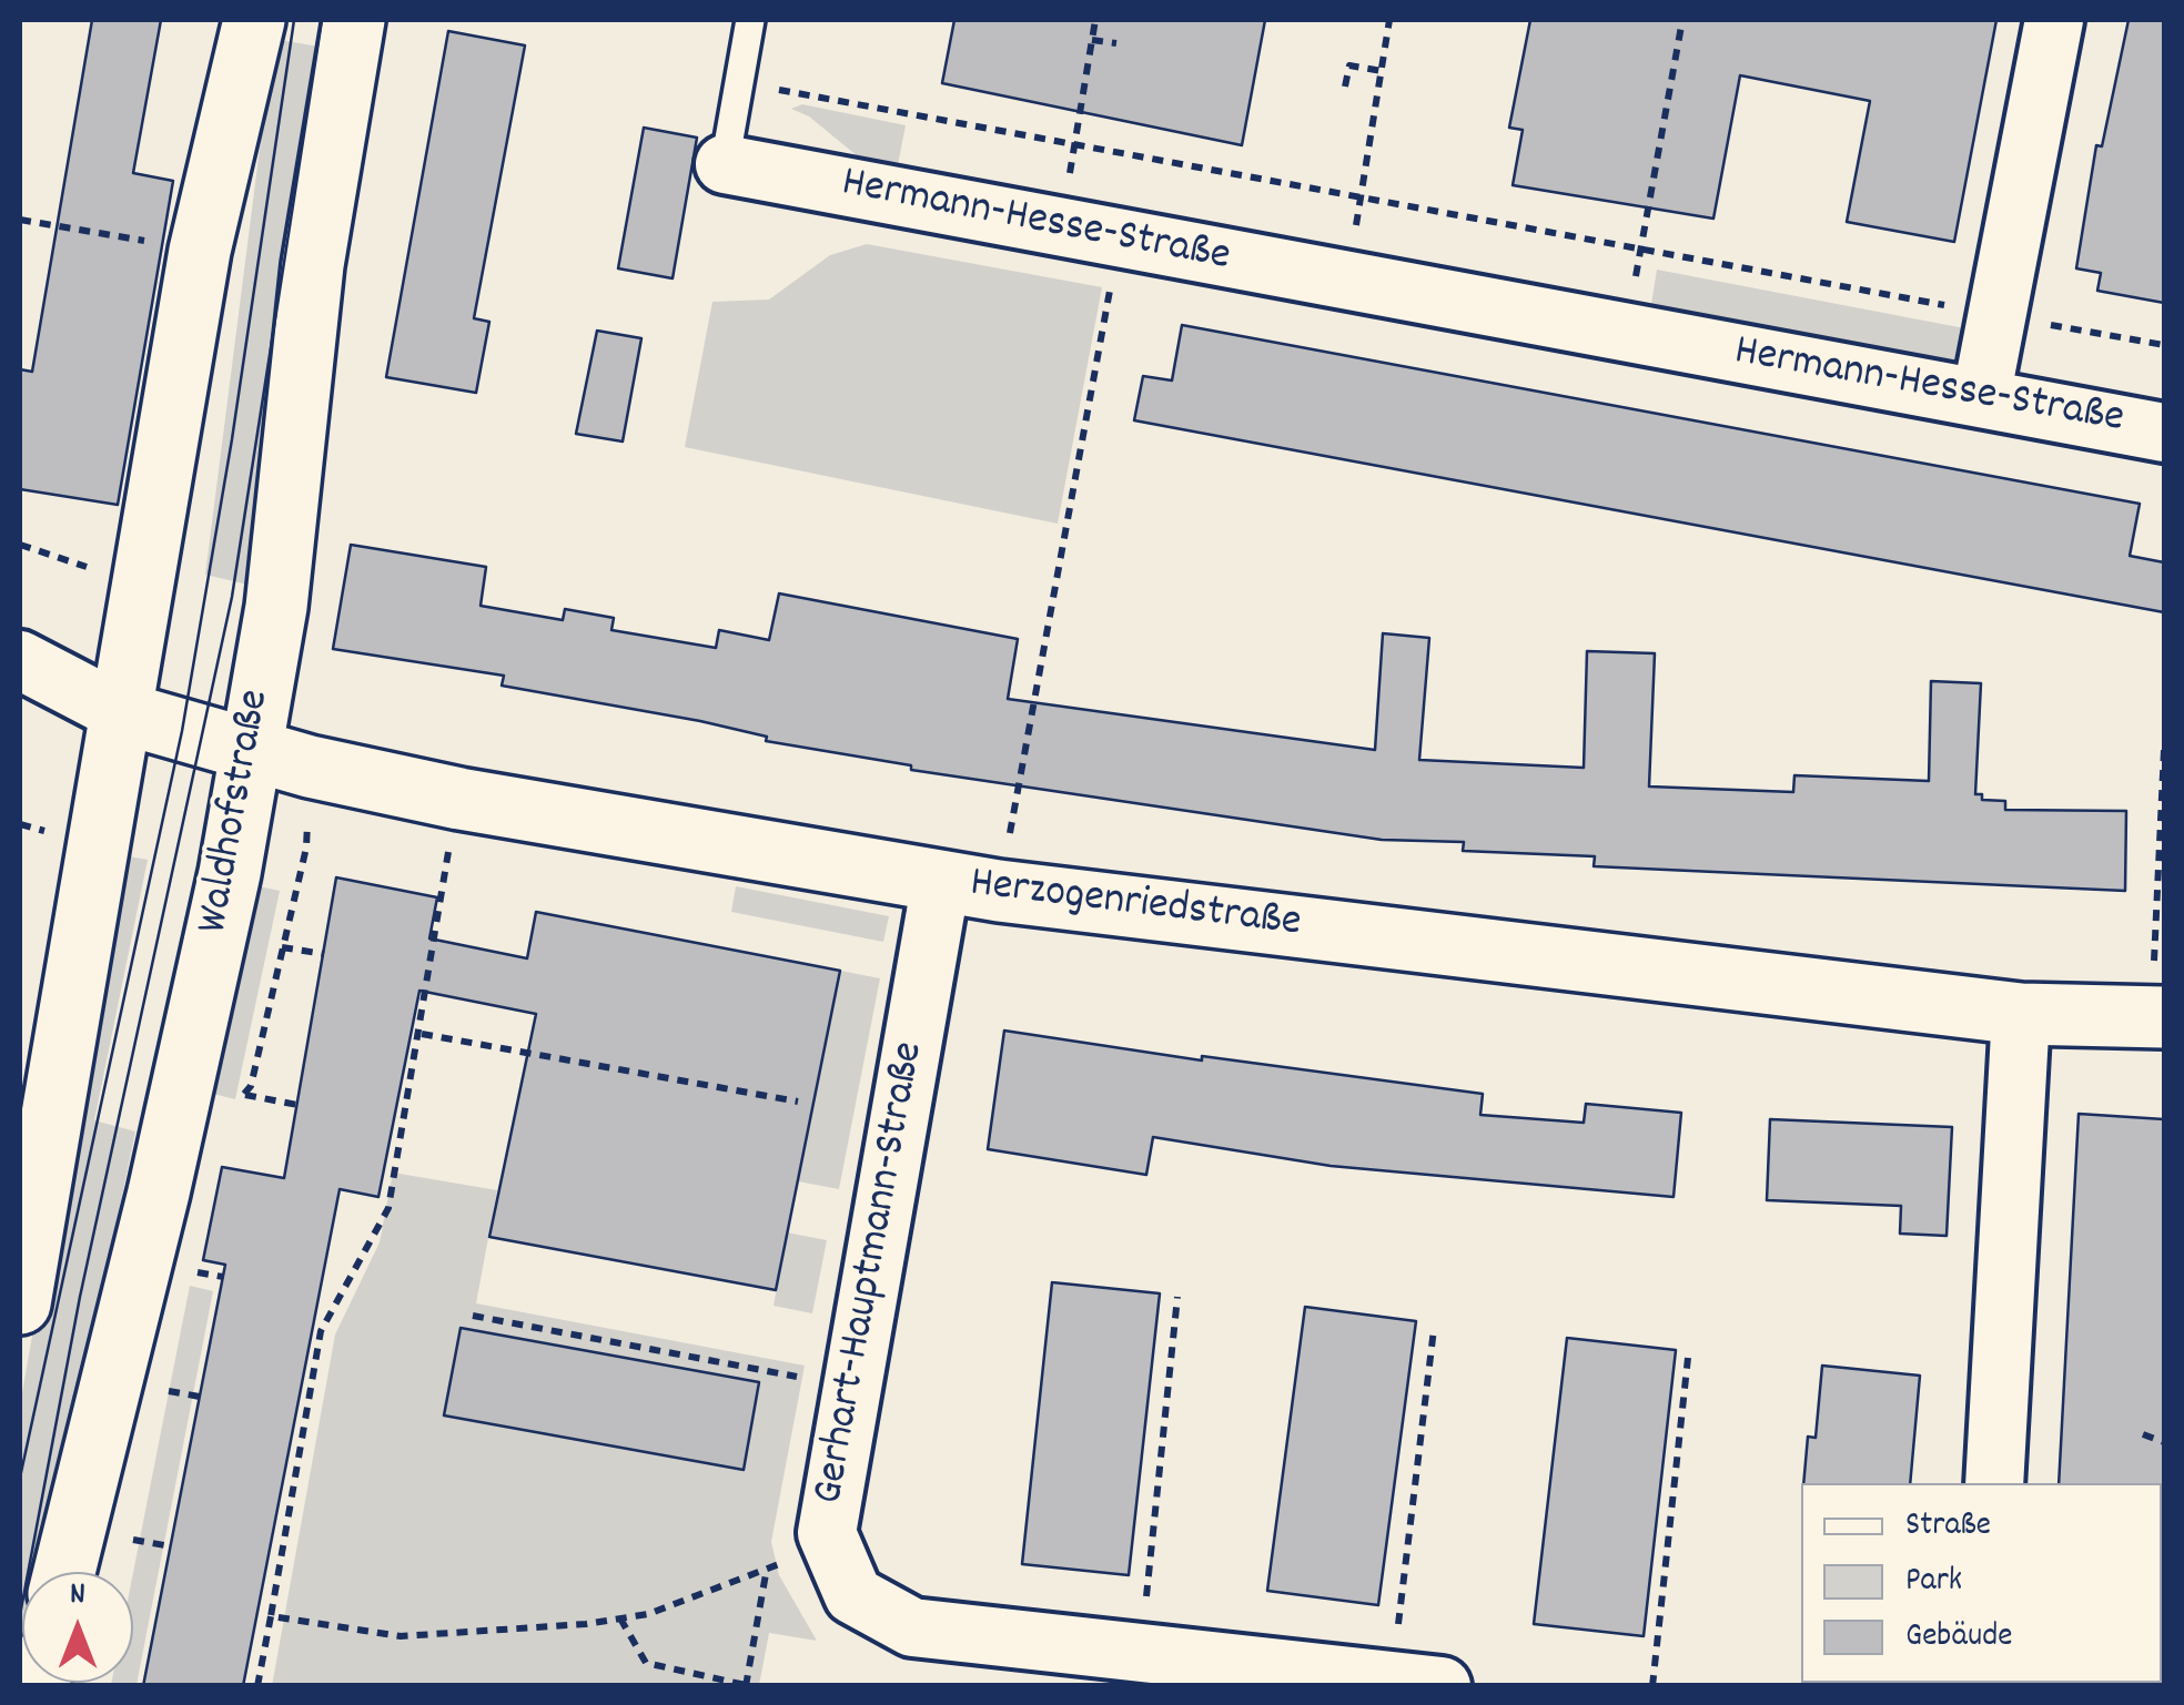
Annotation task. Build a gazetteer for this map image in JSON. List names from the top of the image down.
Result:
{
  "streets": {
    "street": [
      "Hermann-Hesse-Straße",
      "Waldhofstraße",
      "Herzogenriedstraße",
      "Gerhart-Hauptmann-Straße"
    ]
  },
  "crossings": [
    ["Waldhofstraße", "Herzogenriedstraße"],
    ["Herzogenriedstraße", "Gerhart-Hauptmann-Straße"]
  ],
  "legend": ["Straße", "Park", "Gebäude"],
  "north": "top"
}
